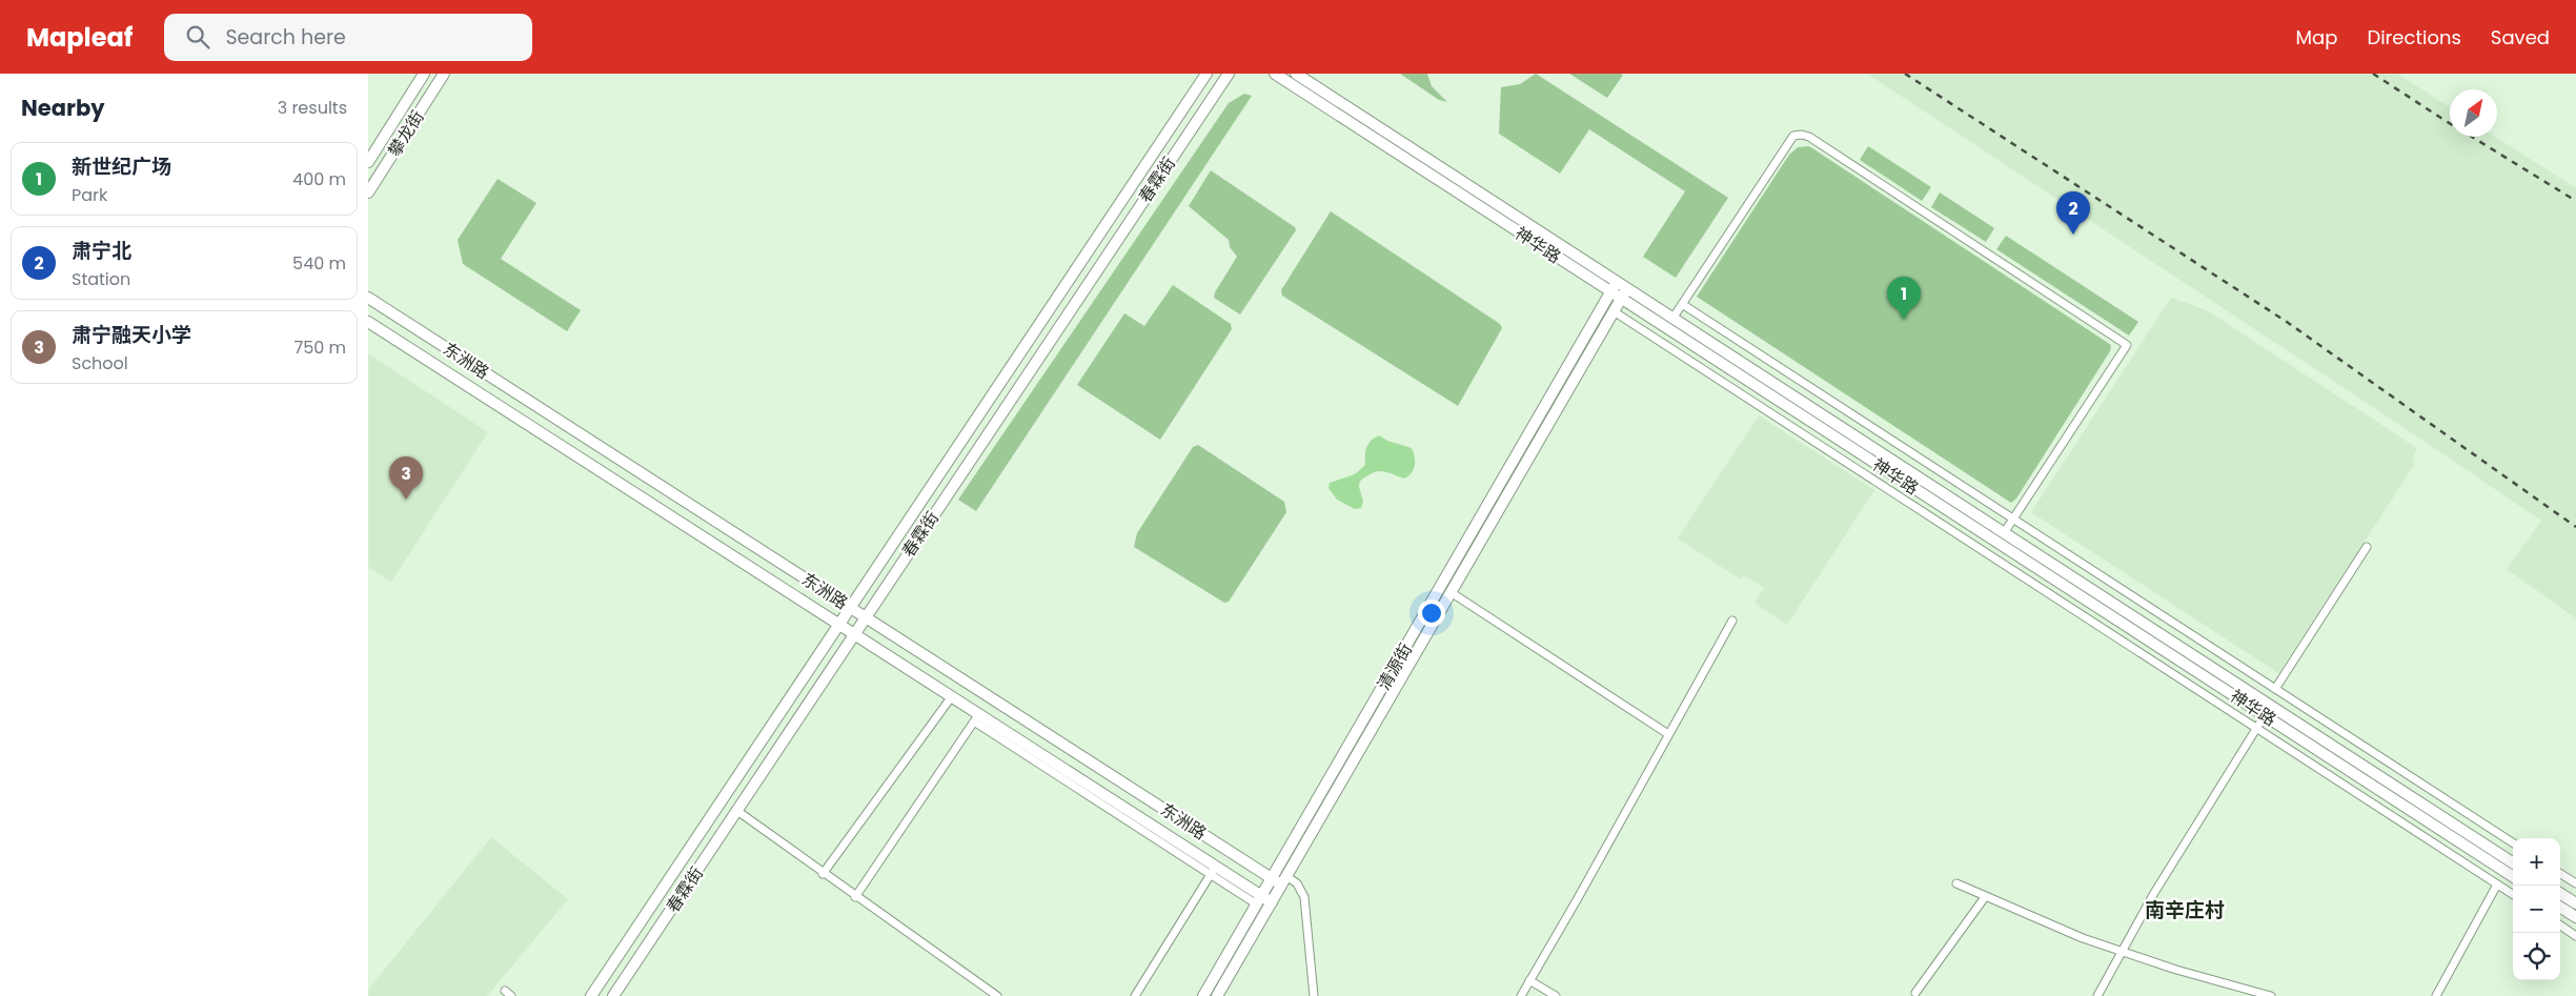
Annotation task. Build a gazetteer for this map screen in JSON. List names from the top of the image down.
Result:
{
  "streets": {
    "main road": [
      "攀龙街",
      "春霖街",
      "神华路",
      "东洲路",
      "清源街"
    ]
  },
  "crossings": [
    ["春霖街", "东洲路"],
    ["神华路", "清源街"],
    ["东洲路", "清源街"]
  ],
  "districts": ["南辛庄村"],
  "north": "top right",
  "page": {
    "header": "Mapleaf",
    "search": "Search here",
    "nav": ["Map", "Directions", "Saved"],
    "heading": ["Nearby", "3 results"],
    "list": [
      {
        "mark": "1",
        "name": "新世纪广场",
        "note": "Park",
        "value": "400 m"
      },
      {
        "mark": "2",
        "name": "肃宁北",
        "note": "Station",
        "value": "540 m"
      },
      {
        "mark": "3",
        "name": "肃宁融天小学",
        "note": "School",
        "value": "750 m"
      }
    ],
    "pins": ["2", "1", "3"],
    "map_buttons": ["+", "−"]
  }
}
